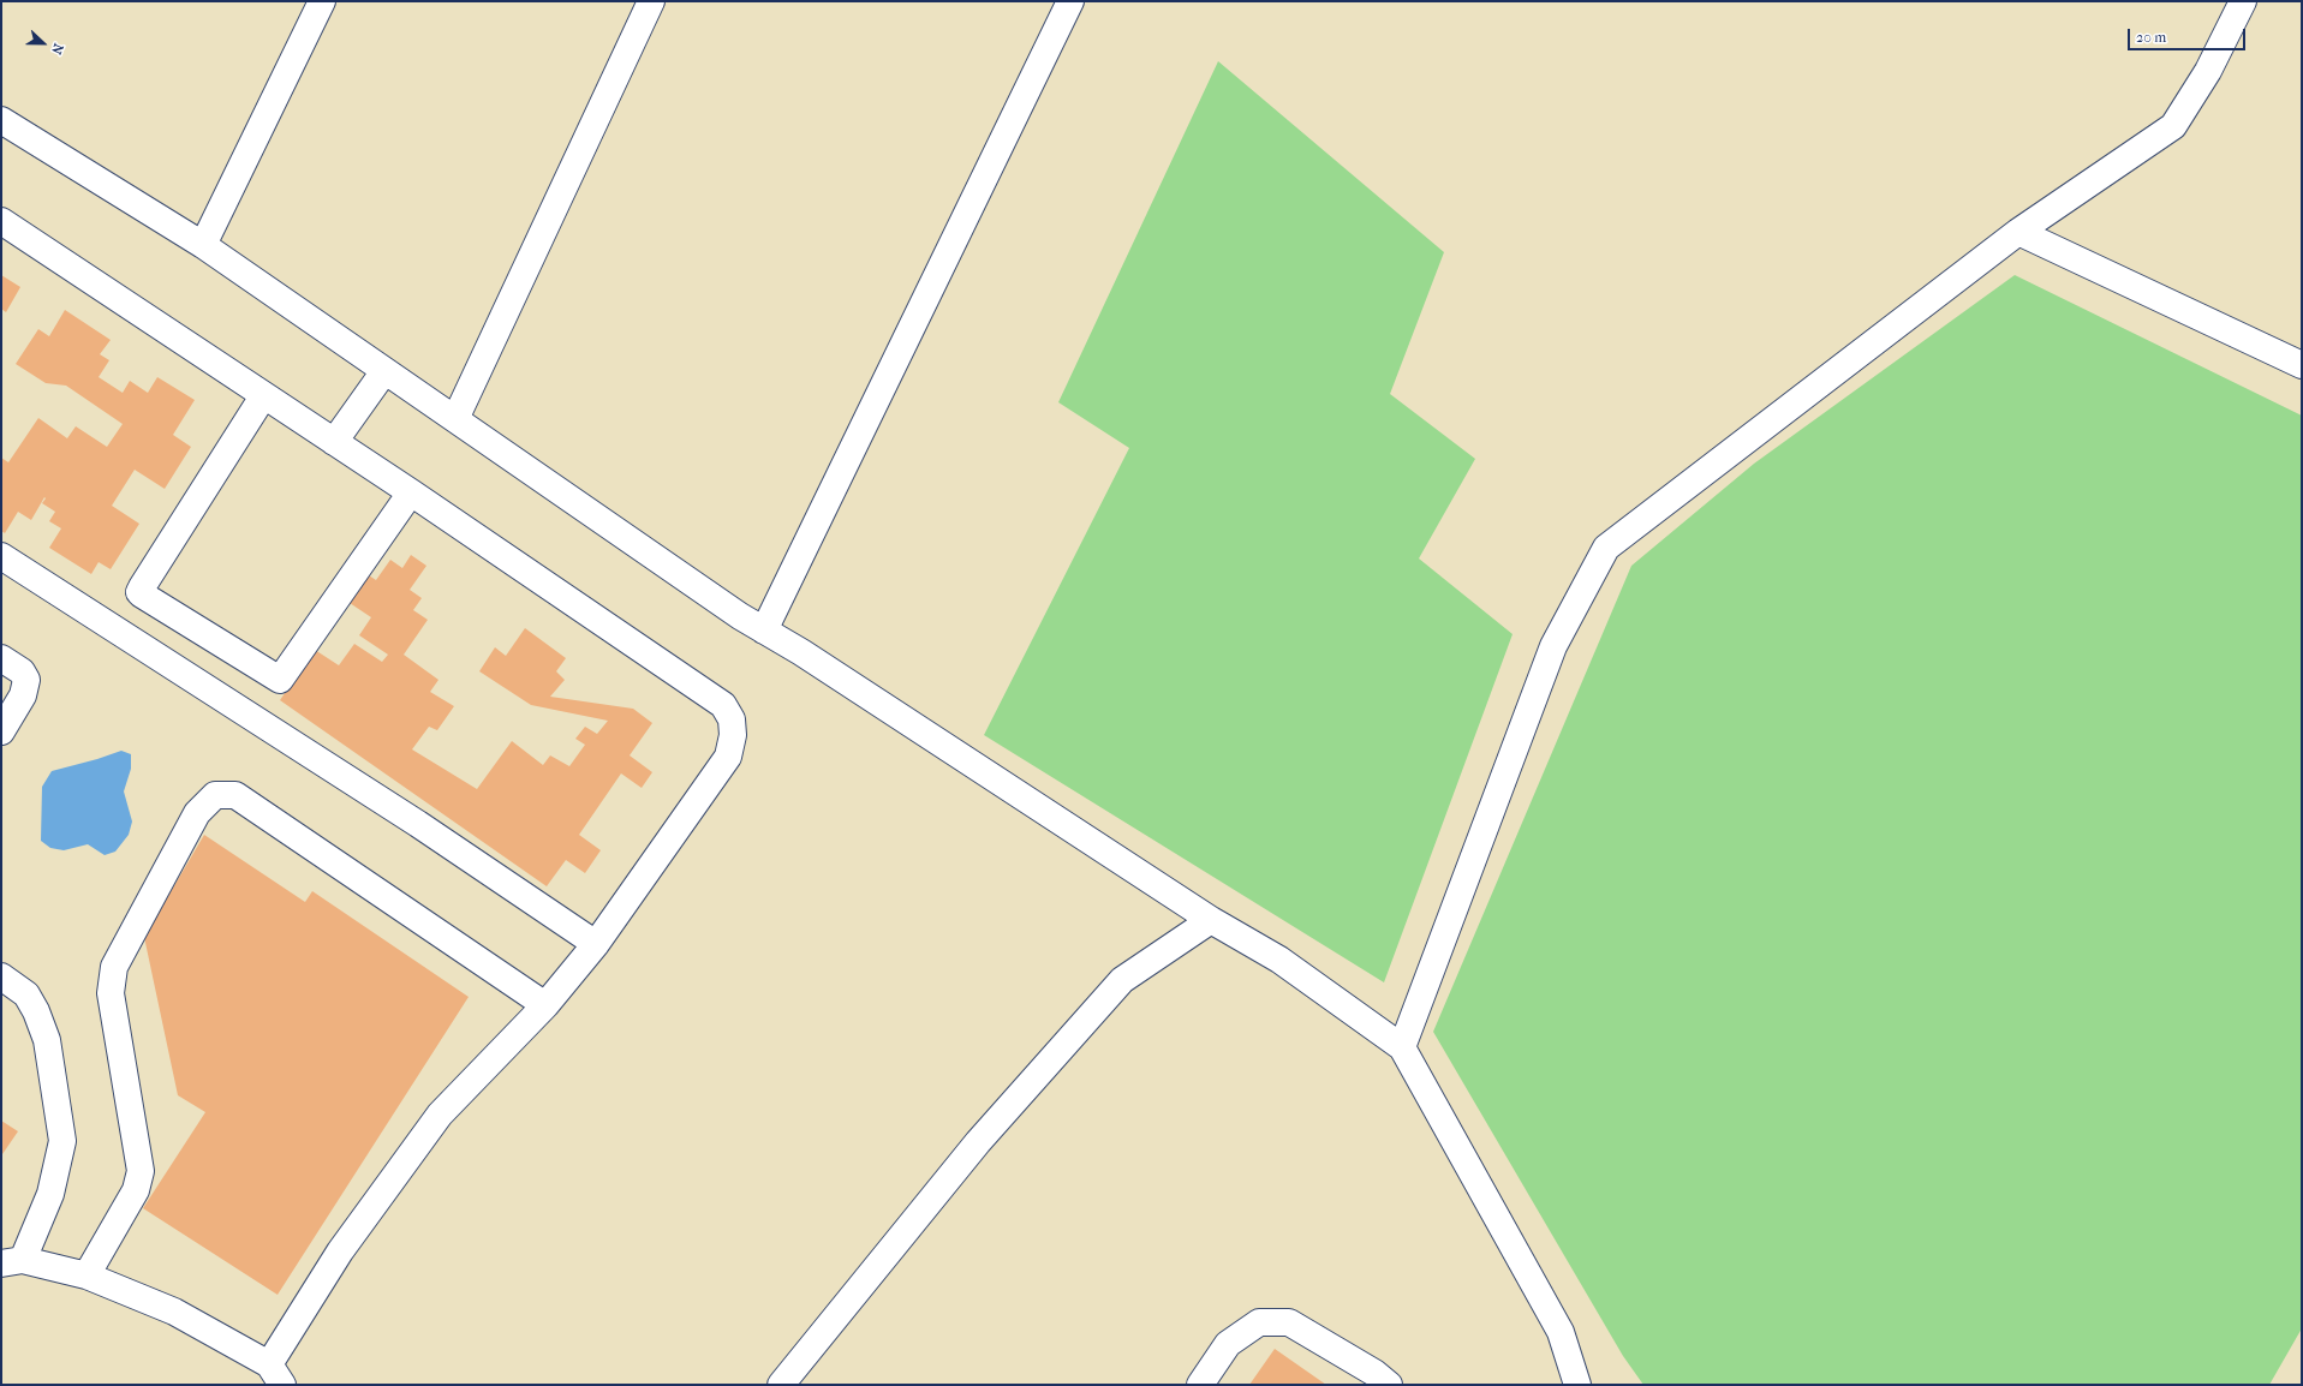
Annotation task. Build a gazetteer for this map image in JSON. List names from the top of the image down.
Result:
{
  "scale_bar": "20 m",
  "north": "right"
}
